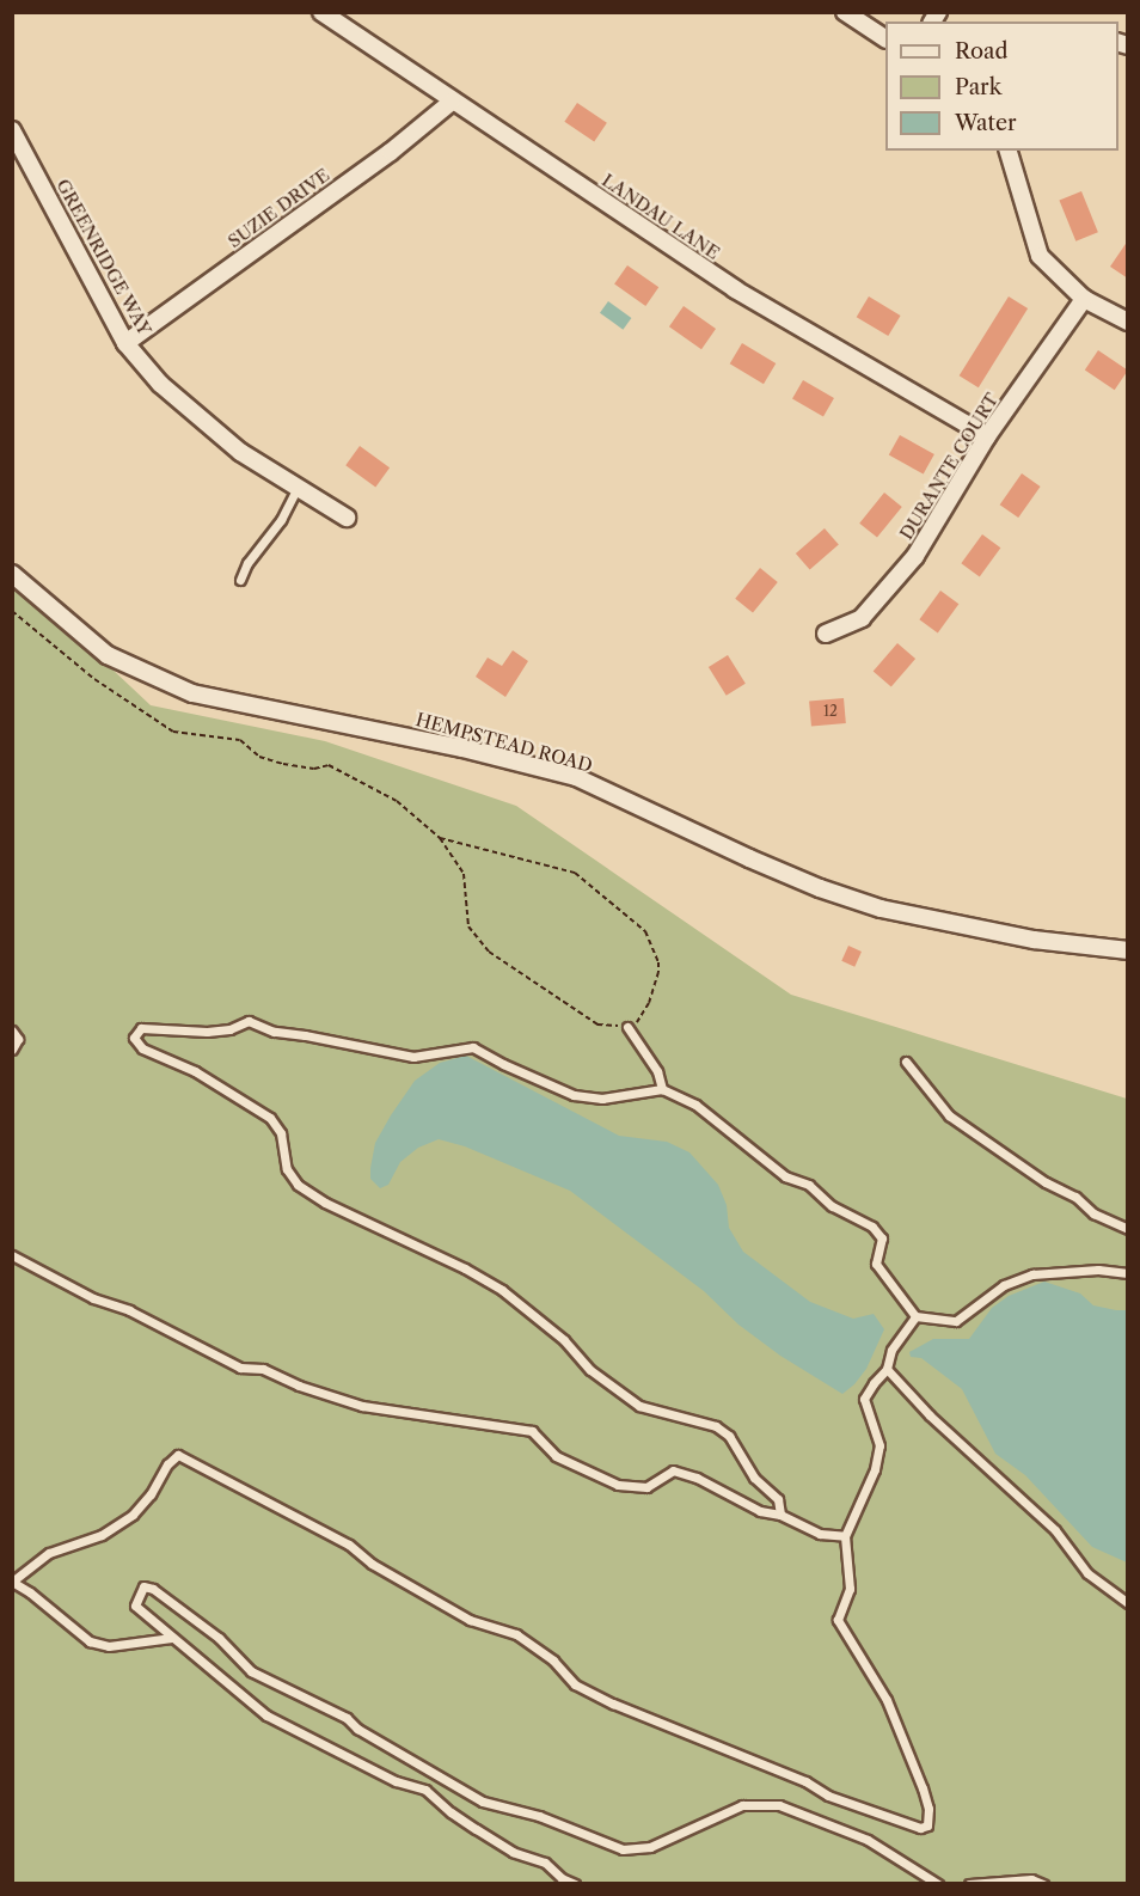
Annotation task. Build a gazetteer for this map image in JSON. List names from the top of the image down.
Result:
{
  "streets": {
    "street": [
      "SUZIE DRIVE",
      "LANDAU LANE",
      "GREENRIDGE WAY",
      "DURANTE COURT",
      "HEMPSTEAD ROAD"
    ]
  },
  "crossings": [
    ["SUZIE DRIVE", "LANDAU LANE"],
    ["SUZIE DRIVE", "GREENRIDGE WAY"],
    ["LANDAU LANE", "DURANTE COURT"]
  ],
  "house_numbers": ["12"],
  "legend": ["Road", "Park", "Water"]
}
